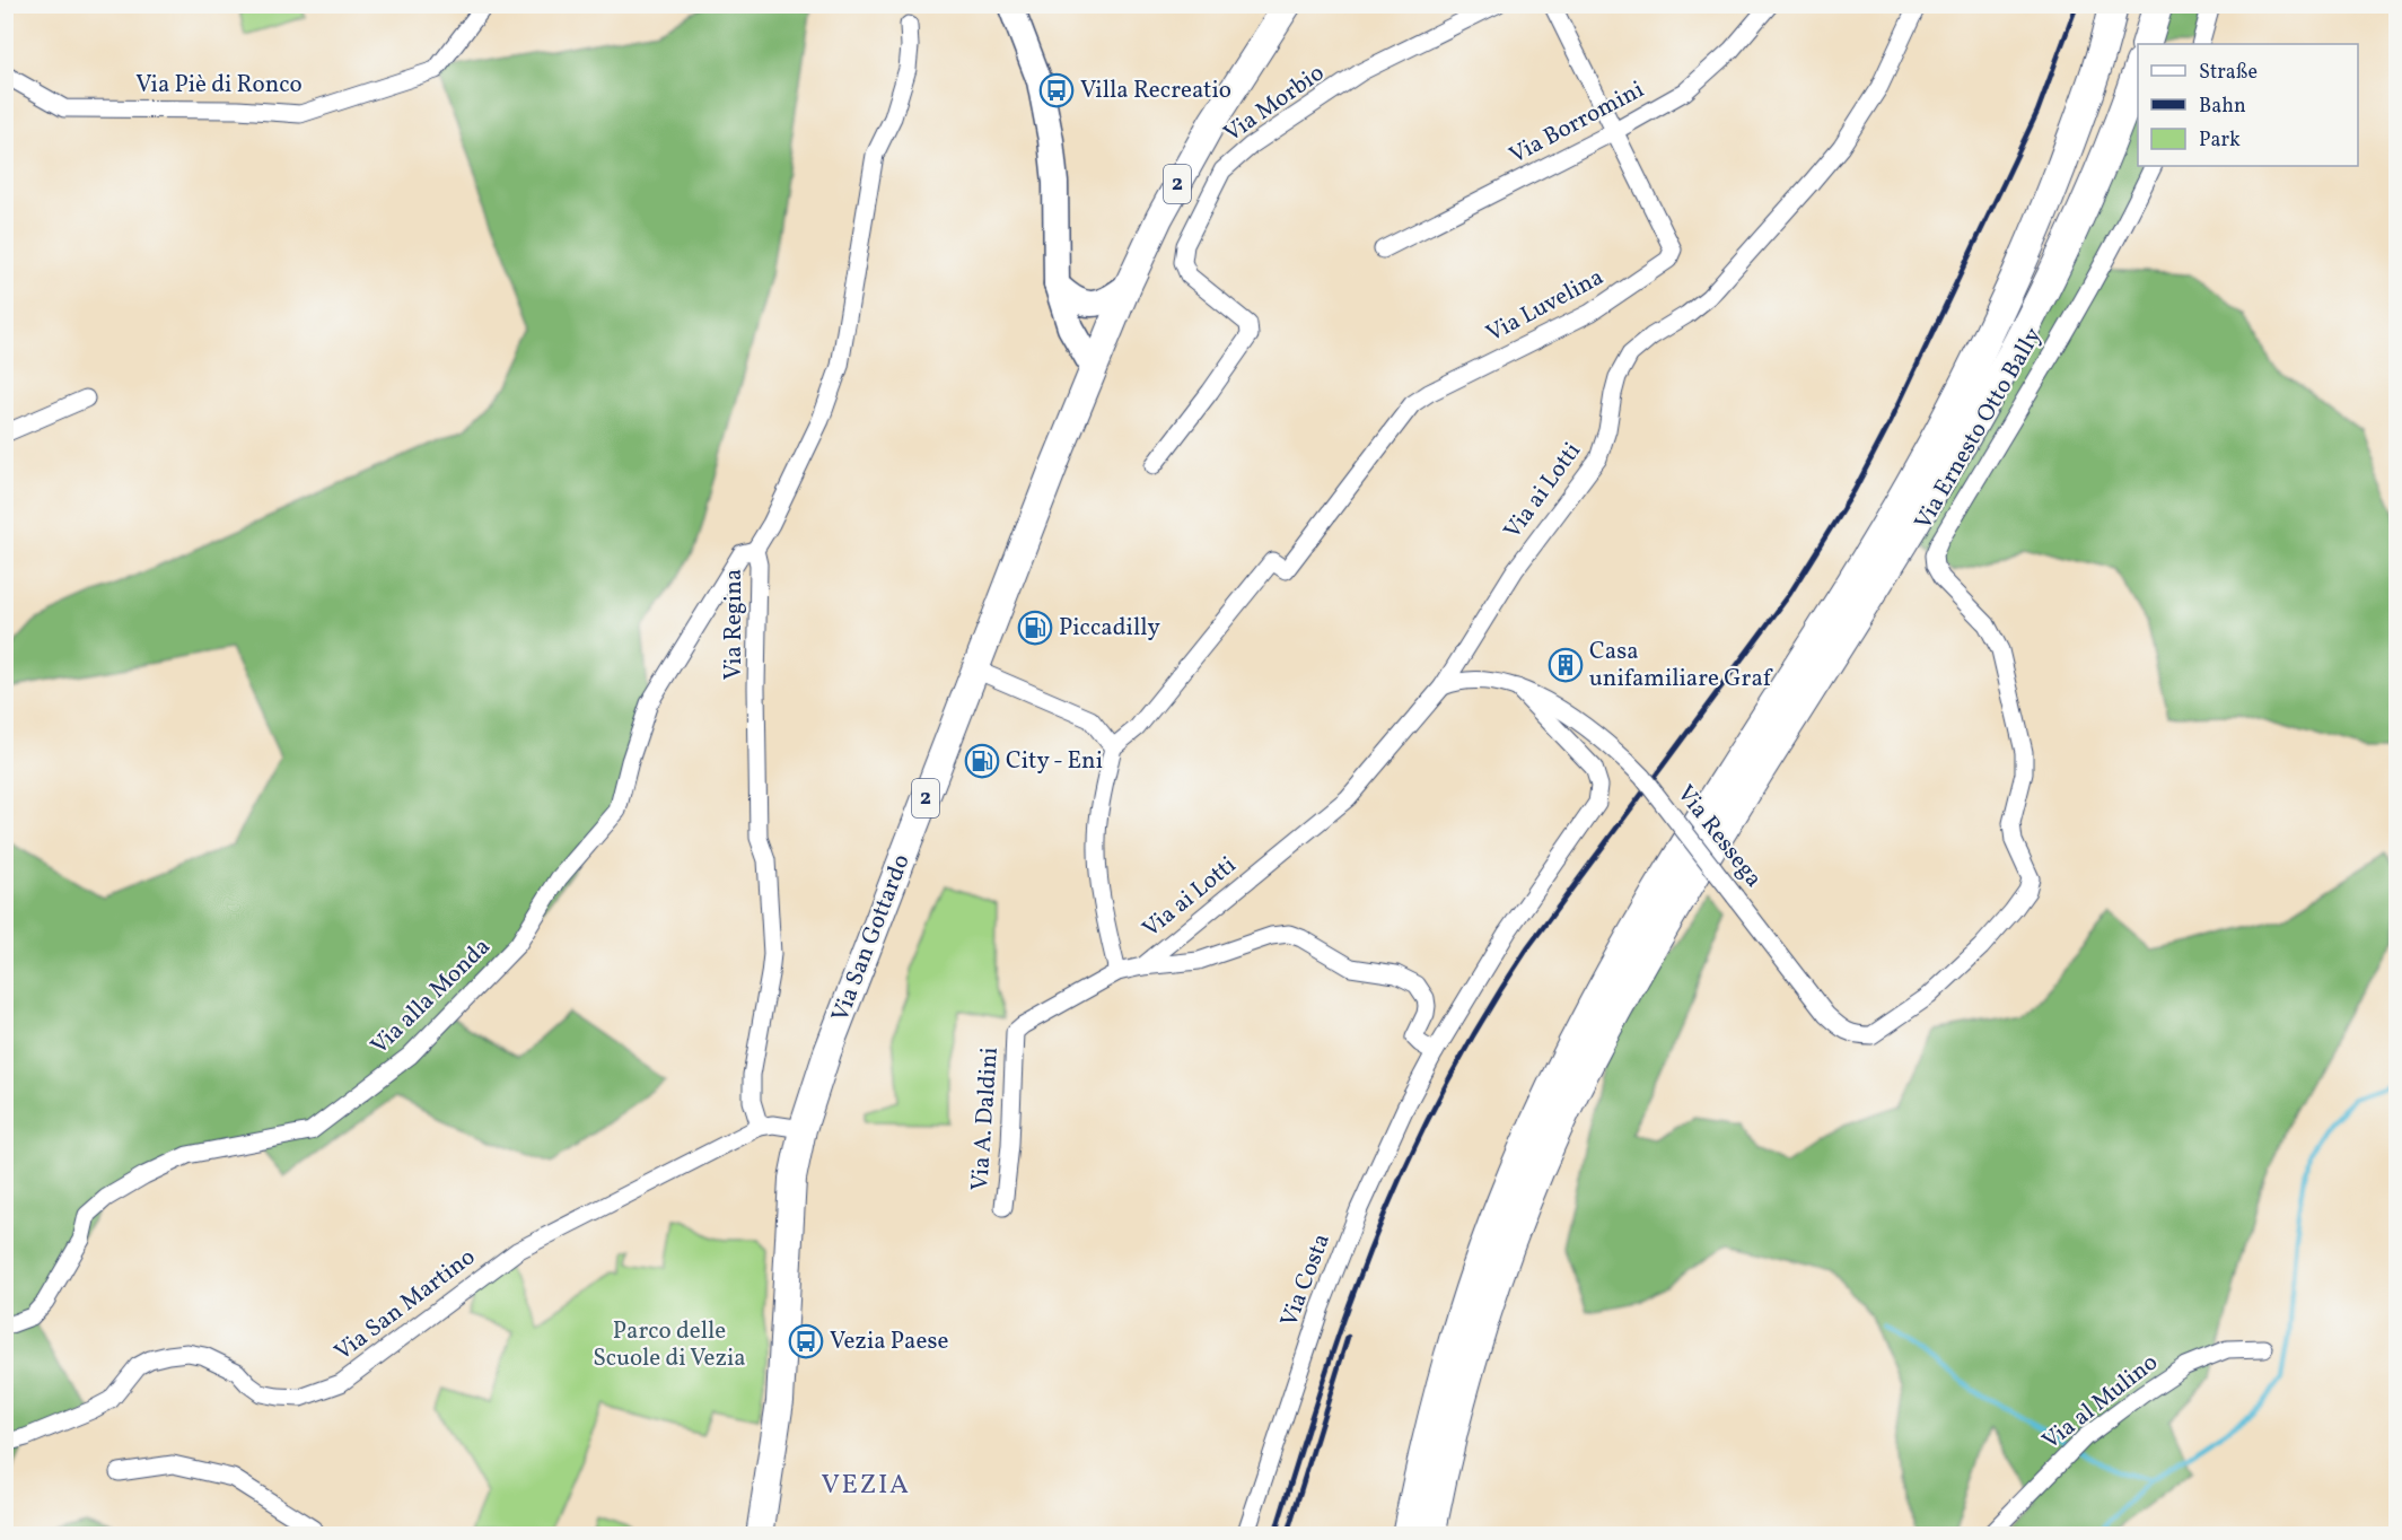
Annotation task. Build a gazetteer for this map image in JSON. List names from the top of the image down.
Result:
{
  "streets": {
    "main road": ["2", "Via San Gottardo"],
    "street": [
      "Via Piè di Ronco",
      "Via Morbio",
      "Via Borromini",
      "Via Luvelina",
      "Via Ernesto Otto Bally",
      "Via ai Lotti",
      "Via Regina",
      "Via Ressega",
      "Via alla Monda",
      "Via A. Daldini",
      "Via Costa",
      "Via San Martino",
      "Via al Mulino"
    ]
  },
  "crossings": [
    ["Via Borromini", "Via Luvelina"],
    ["Via Ernesto Otto Bally", "Via Ressega"],
    ["Via ai Lotti", "Via Ressega"],
    ["Via Regina", "Via alla Monda"],
    ["Via Regina", "Via San Martino"]
  ],
  "districts": ["VEZIA"],
  "parks": ["Parco delle Scuole di Vezia"],
  "places": {
    "bus stop": ["Villa Recreatio", "Vezia Paese"],
    "fuel station": ["Piccadilly", "City - Eni"],
    "building": ["Casa unifamiliare Graf"]
  },
  "legend": ["Straße", "Bahn", "Park"]
}
